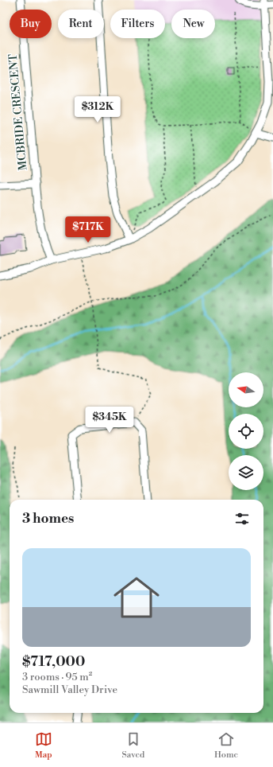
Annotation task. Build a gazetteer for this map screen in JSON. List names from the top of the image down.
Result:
{
  "streets": {
    "street": ["MCBRIDE CRESCENT"]
  },
  "north": "left",
  "page": {
    "chip": [
      "Buy",
      "Rent",
      "Filters",
      "New"
    ],
    "price": ["$312K", "$717K", "$345K"],
    "heading": "3 homes",
    "list": [
      {
        "name": "$717,000",
        "note": "3 rooms · 95 m² · Sawmill Valley Drive"
      }
    ],
    "tabs": ["Map", "Saved", "Home"]
  }
}
